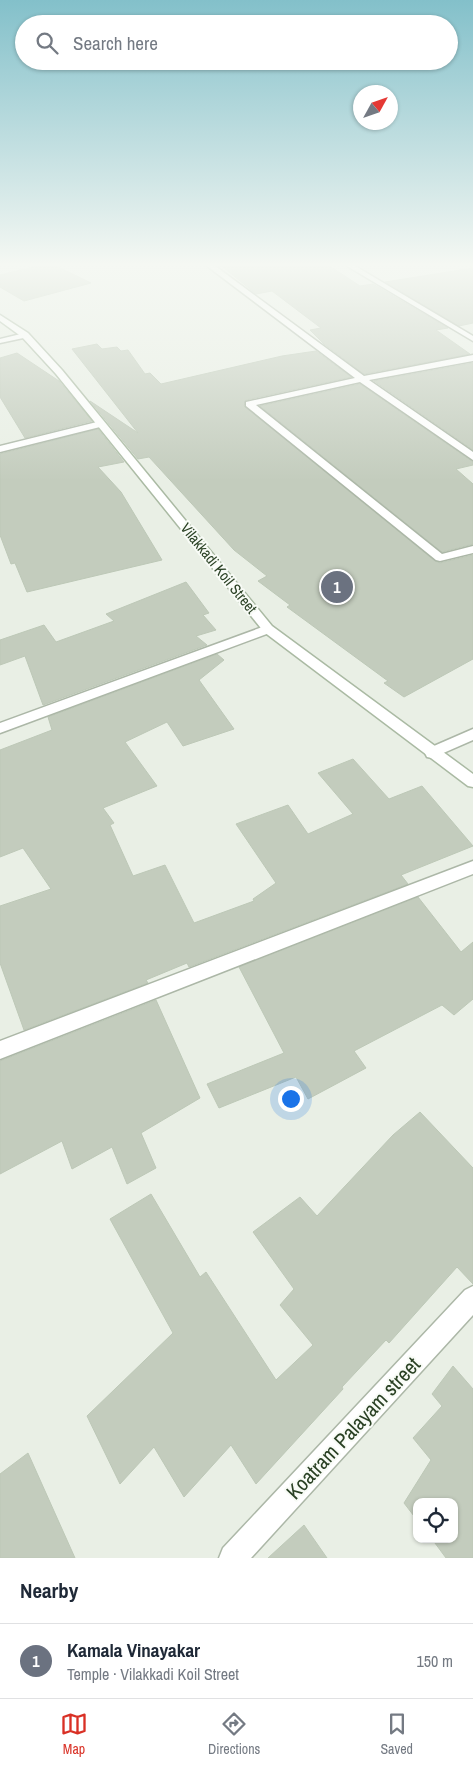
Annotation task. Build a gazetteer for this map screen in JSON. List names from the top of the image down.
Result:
{
  "streets": {
    "street": ["Vilakkadi Koil Street", "Koatram Palayam street"]
  },
  "north": "top right",
  "page": {
    "search": "Search here",
    "pins": "1",
    "heading": "Nearby",
    "list": [
      {
        "mark": "1",
        "name": "Kamala Vinayakar",
        "note": "Temple · Vilakkadi Koil Street",
        "value": "150 m"
      }
    ],
    "nav": ["Map", "Directions", "Saved"]
  }
}
